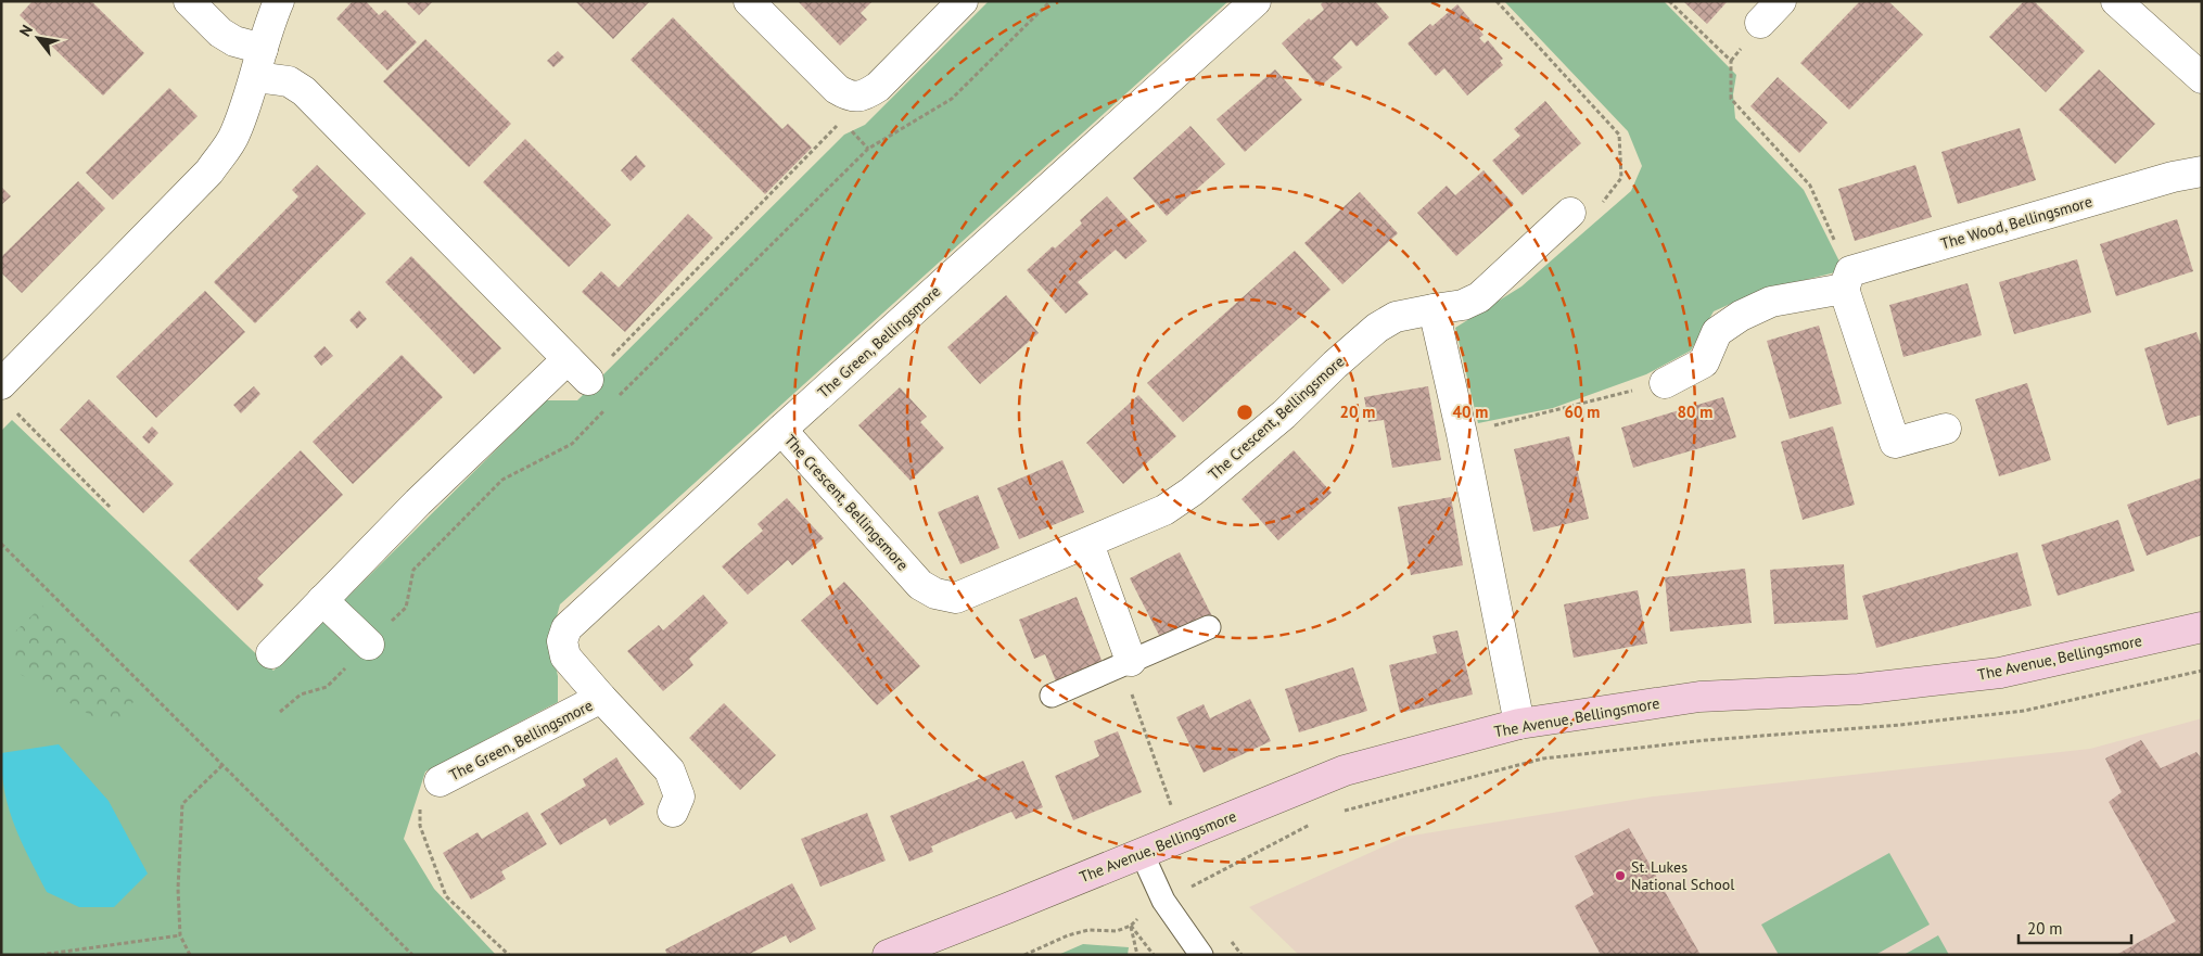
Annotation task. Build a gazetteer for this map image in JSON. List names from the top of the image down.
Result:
{
  "streets": {
    "street": [
      "The Wood, Bellingsmore",
      "The Green, Bellingsmore",
      "The Crescent, Bellingsmore",
      "The Avenue, Bellingsmore"
    ]
  },
  "crossings": [
    ["The Green, Bellingsmore", "The Crescent, Bellingsmore"]
  ],
  "places": ["St. Lukes National School"],
  "scale_bar": "20 m",
  "north": "top left",
  "rings": [
    "20 m",
    "40 m",
    "60 m",
    "80 m"
  ]
}
